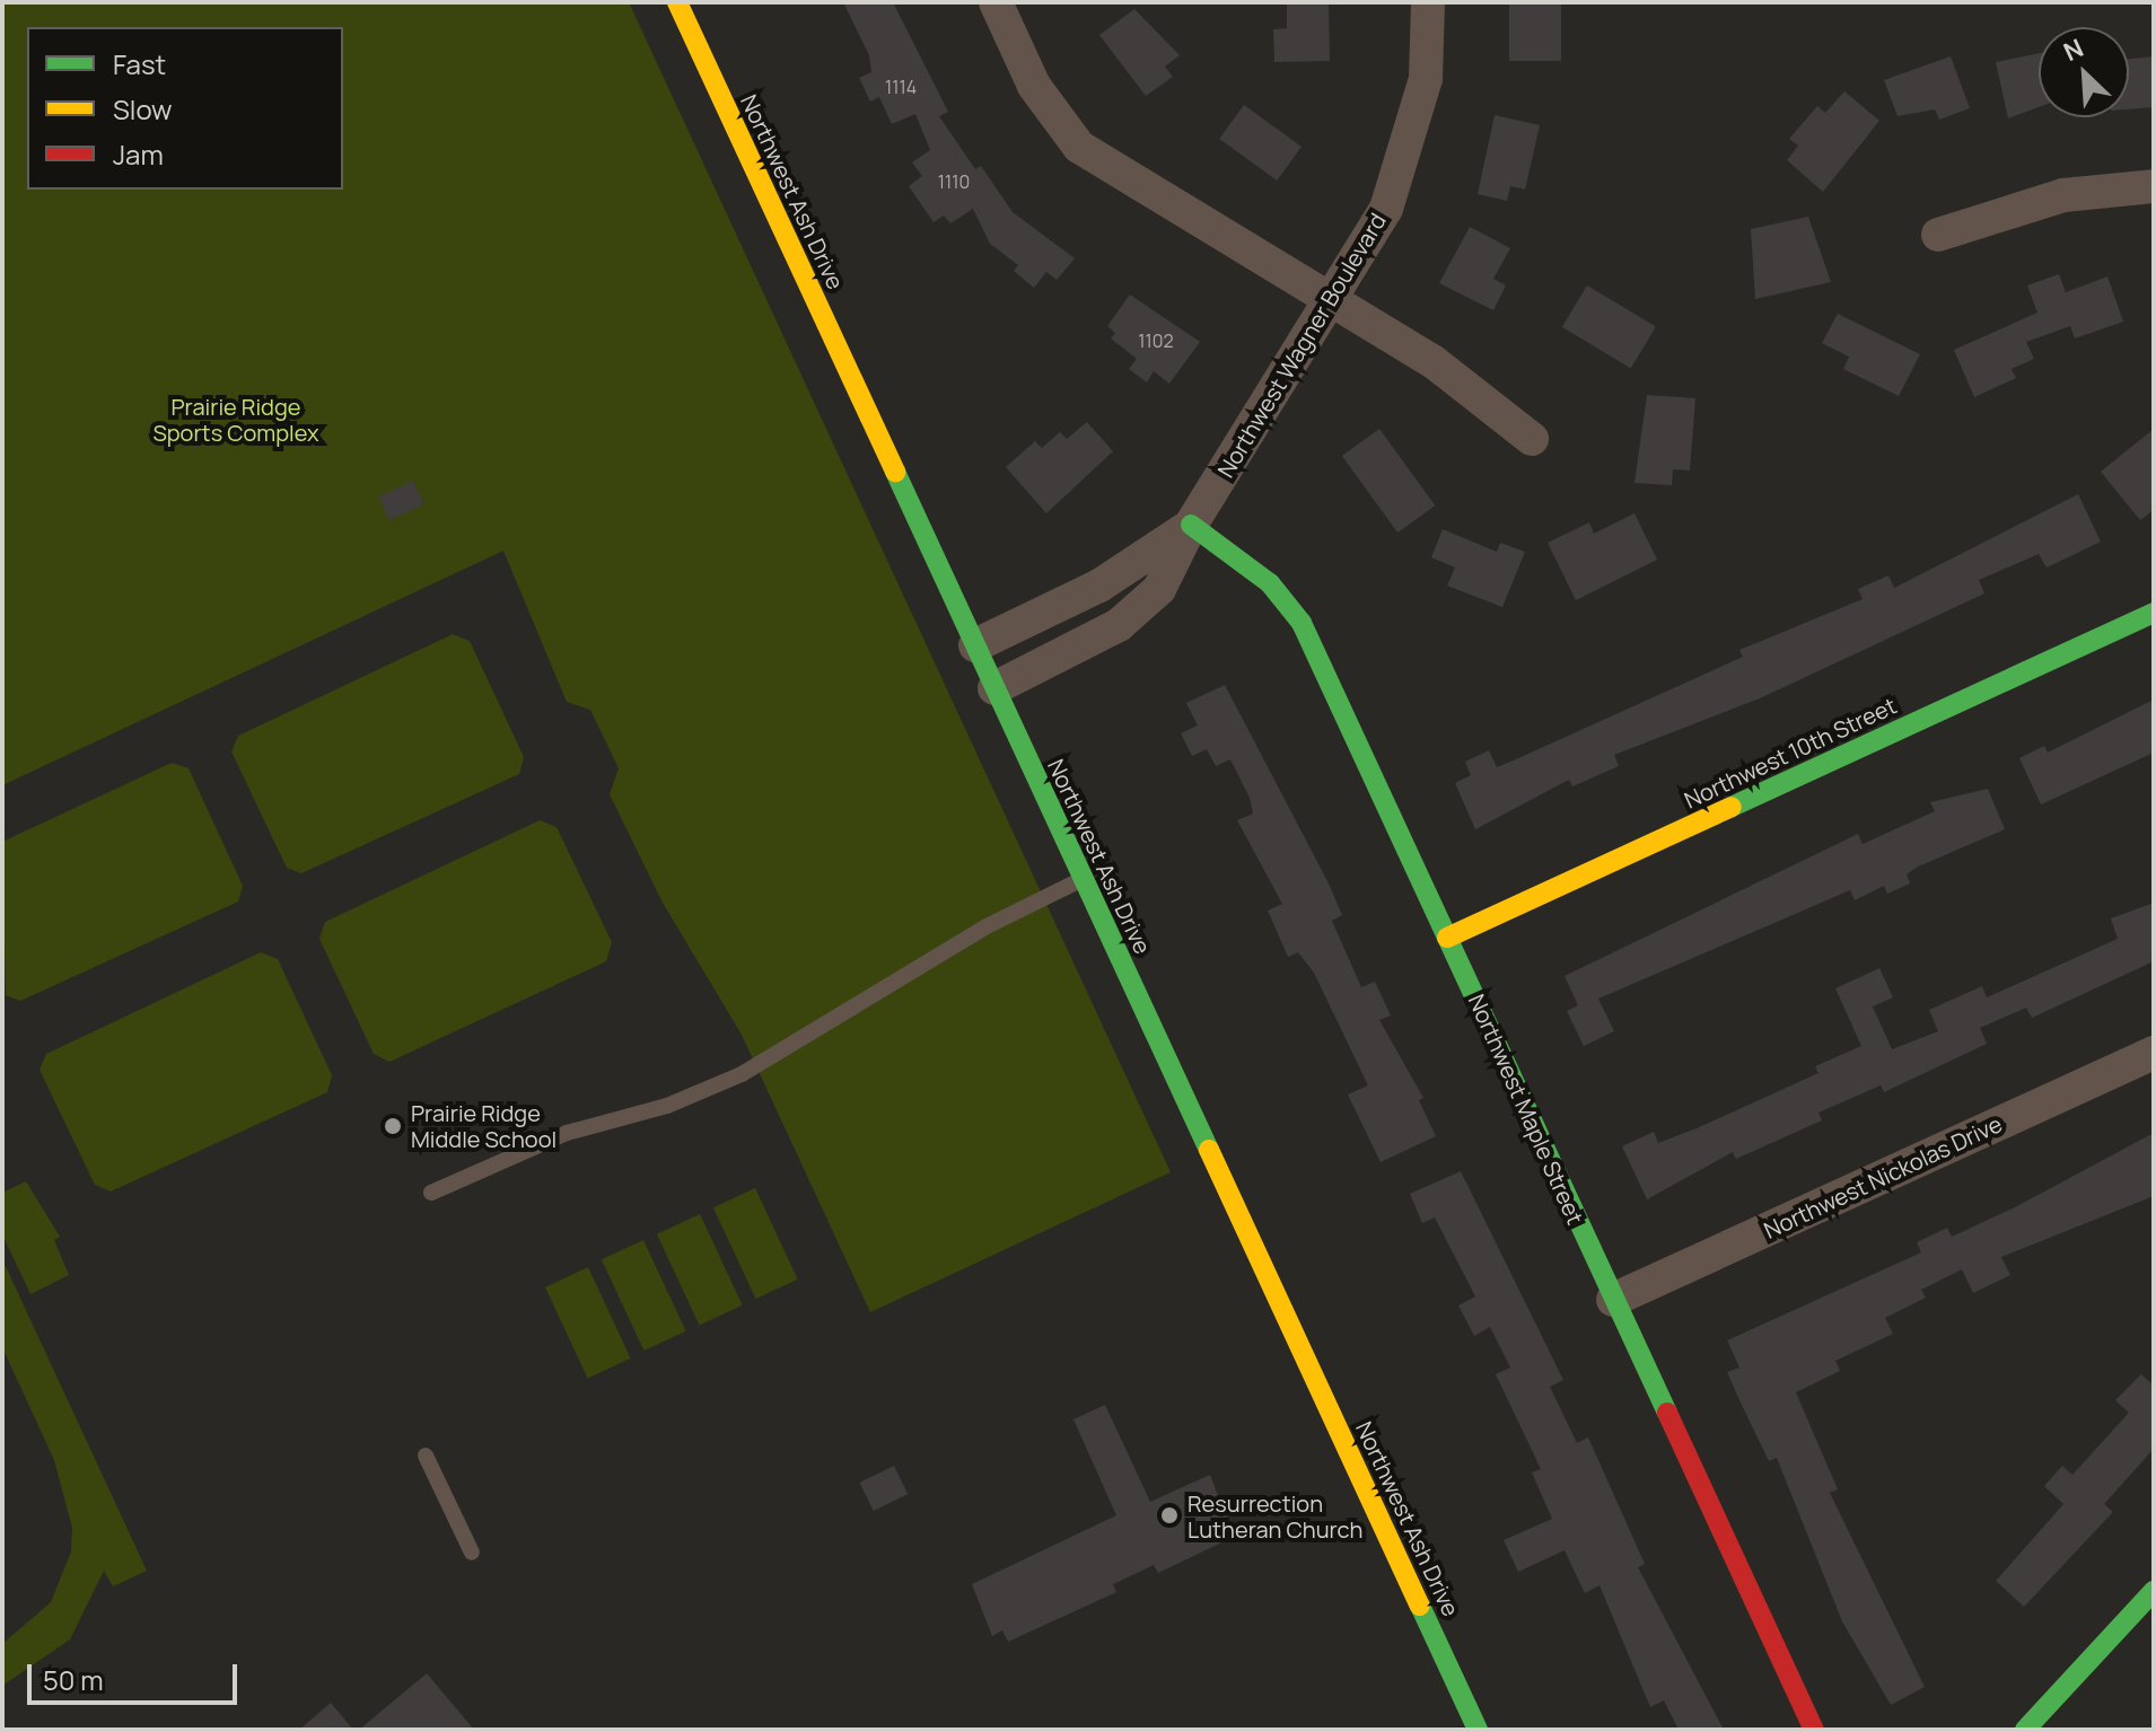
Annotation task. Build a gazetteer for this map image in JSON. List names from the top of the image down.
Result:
{
  "streets": {
    "street": [
      "Northwest Ash Drive",
      "Northwest Wagner Boulevard",
      "Northwest 10th Street",
      "Northwest Maple Street",
      "Northwest Nickolas Drive"
    ]
  },
  "crossings": [
    ["Northwest Ash Drive", "Northwest Wagner Boulevard"],
    ["Northwest Wagner Boulevard", "Northwest Maple Street"],
    ["Northwest 10th Street", "Northwest Maple Street"],
    ["Northwest Maple Street", "Northwest Nickolas Drive"]
  ],
  "parks": ["Prairie Ridge Sports Complex"],
  "places": ["Prairie Ridge Middle School", "Resurrection Lutheran Church"],
  "house_numbers": ["1114", "1110", "1102"],
  "legend": ["Fast", "Slow", "Jam"],
  "scale_bar": "50 m",
  "north": "top left"
}
